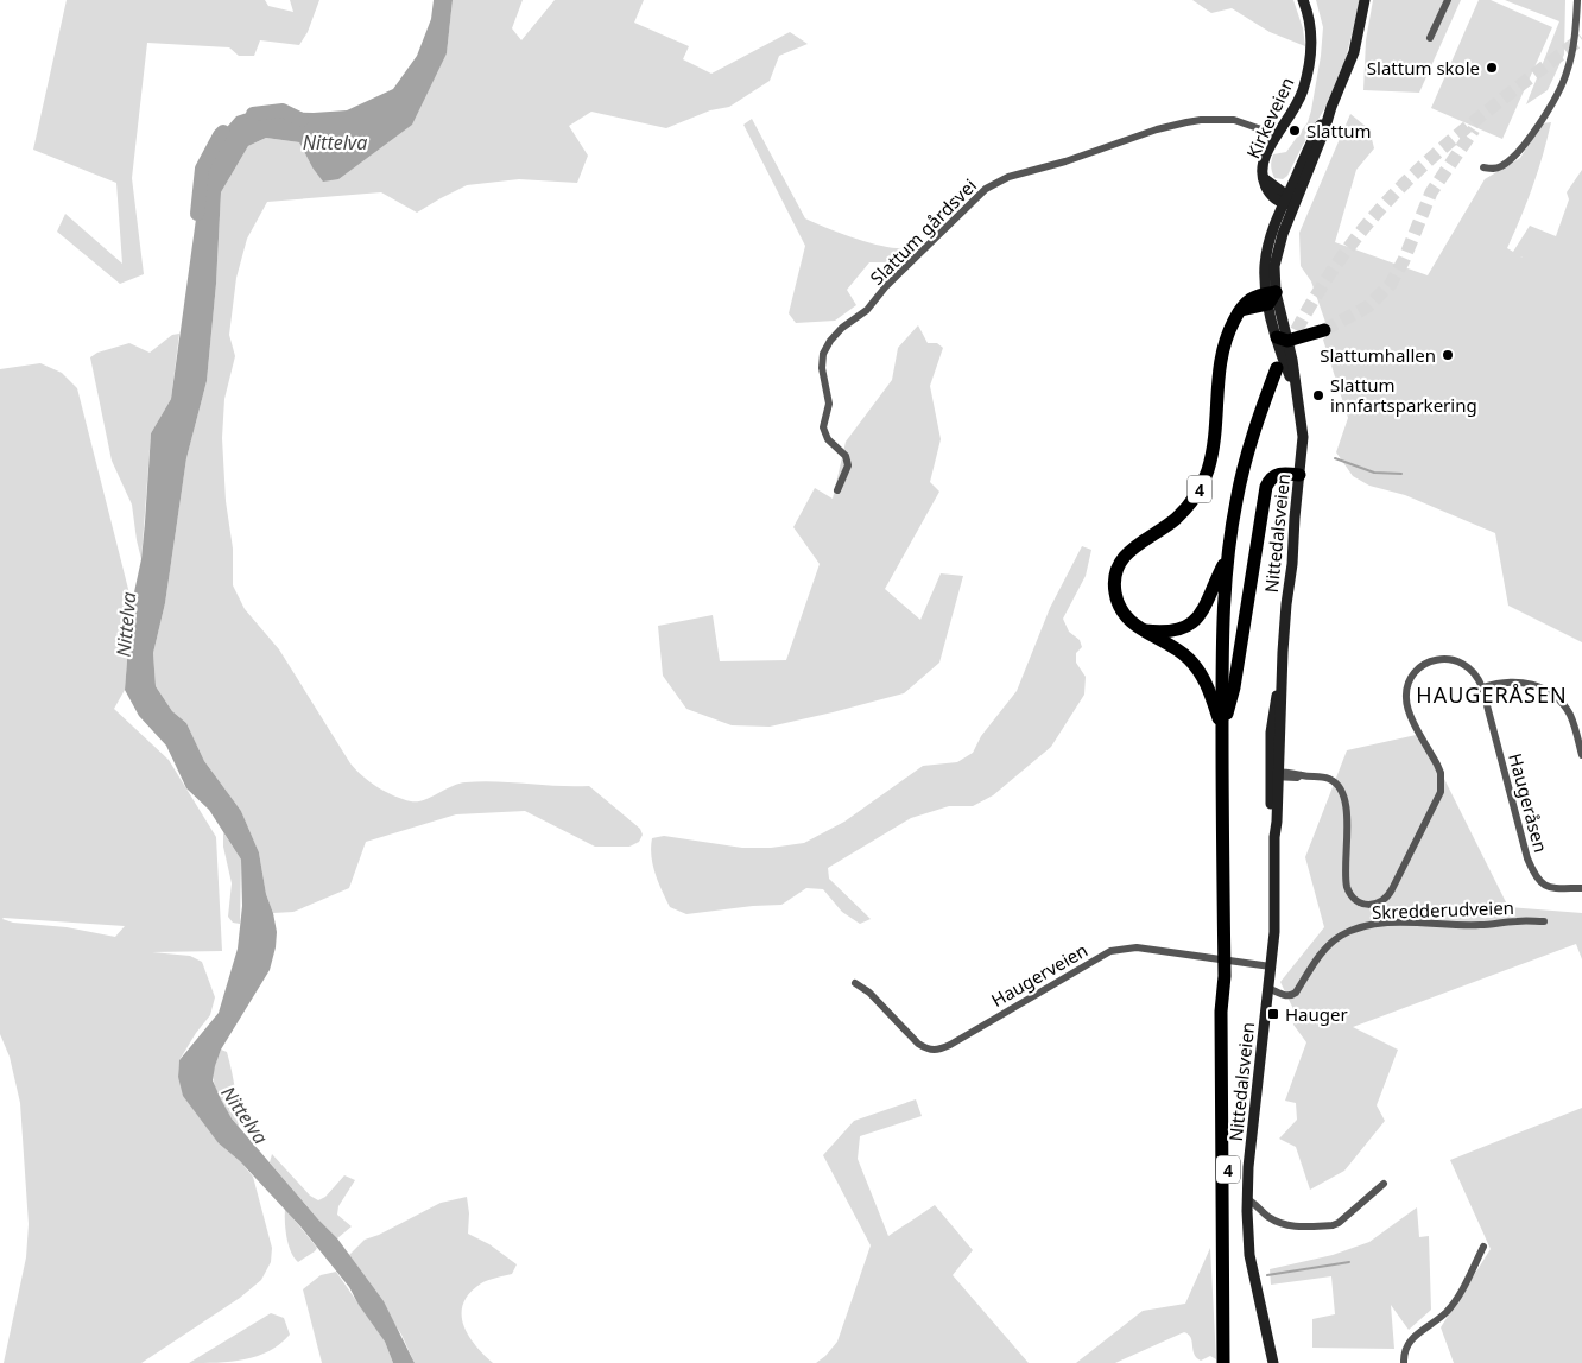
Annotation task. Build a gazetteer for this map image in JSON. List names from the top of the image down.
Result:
{
  "streets": {
    "highway": ["4"],
    "main road": ["Kirkeveien", "Nittedalsveien"],
    "street": [
      "Slattum gårdsvei",
      "Haugeråsen",
      "Skredderudveien",
      "Haugerveien"
    ]
  },
  "crossings": [
    ["Kirkeveien", "Slattum gårdsvei"],
    ["Kirkeveien", "Nittedalsveien"],
    ["4", "Nittedalsveien"],
    ["Nittedalsveien", "Haugeråsen"],
    ["Nittedalsveien", "Skredderudveien"],
    ["Nittedalsveien", "Haugerveien"]
  ],
  "districts": ["HAUGERÅSEN"],
  "water": ["Nittelva"],
  "places": {
    "other": [
      "Slattum skole",
      "Slattum",
      "Slattumhallen",
      "Slattum innfartsparkering"
    ],
    "transit": ["Hauger"]
  }
}
